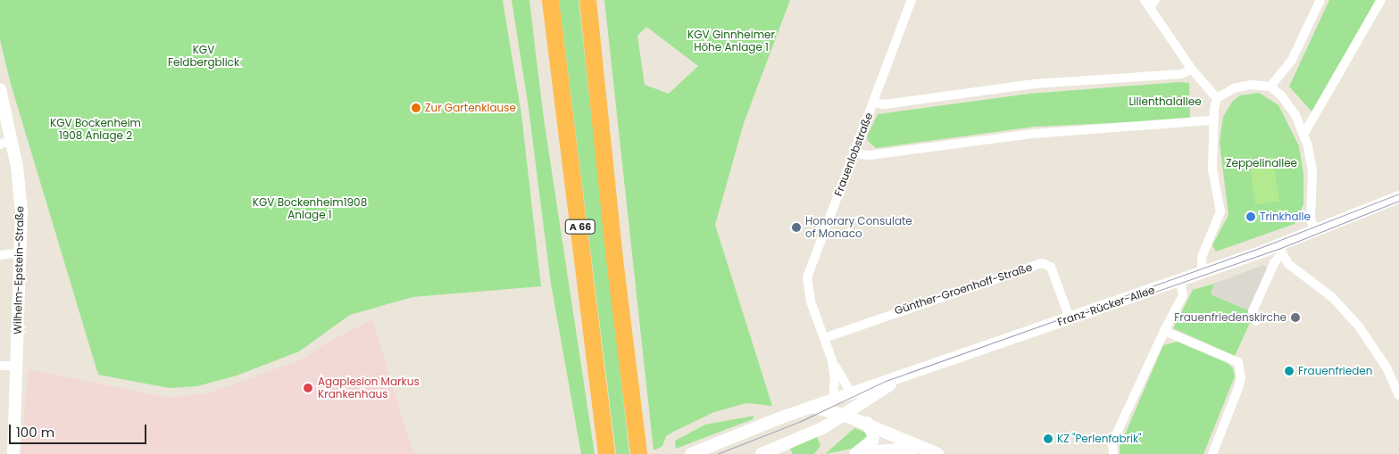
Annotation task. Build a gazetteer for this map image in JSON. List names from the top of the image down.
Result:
{
  "streets": {
    "highway": ["A 66"],
    "street": [
      "Frauenlobstraße",
      "Wilhelm-Epstein-Straße",
      "Günther-Groenhoff-Straße",
      "Franz-Rücker-Allee"
    ]
  },
  "crossings": [
    ["Frauenlobstraße", "Günther-Groenhoff-Straße"],
    ["Frauenlobstraße", "Franz-Rücker-Allee"],
    ["Günther-Groenhoff-Straße", "Franz-Rücker-Allee"]
  ],
  "parks": [
    "KGV Ginnheimer Höhe Anlage 1",
    "KGV Feldbergblick",
    "Lilienthalallee",
    "KGV Bockenheim 1908 Anlage 2",
    "Zeppelinallee",
    "KGV Bockenheim1908 Anlage 1"
  ],
  "places": [
    "Zur Gartenklause",
    "Trinkhalle",
    "Honorary Consulate of Monaco",
    "Frauenfriedenskirche",
    "Frauenfrieden",
    "Agaplesion Markus Krankenhaus",
    "KZ \"Perlenfabrik\""
  ],
  "scale_bar": "100 m"
}
